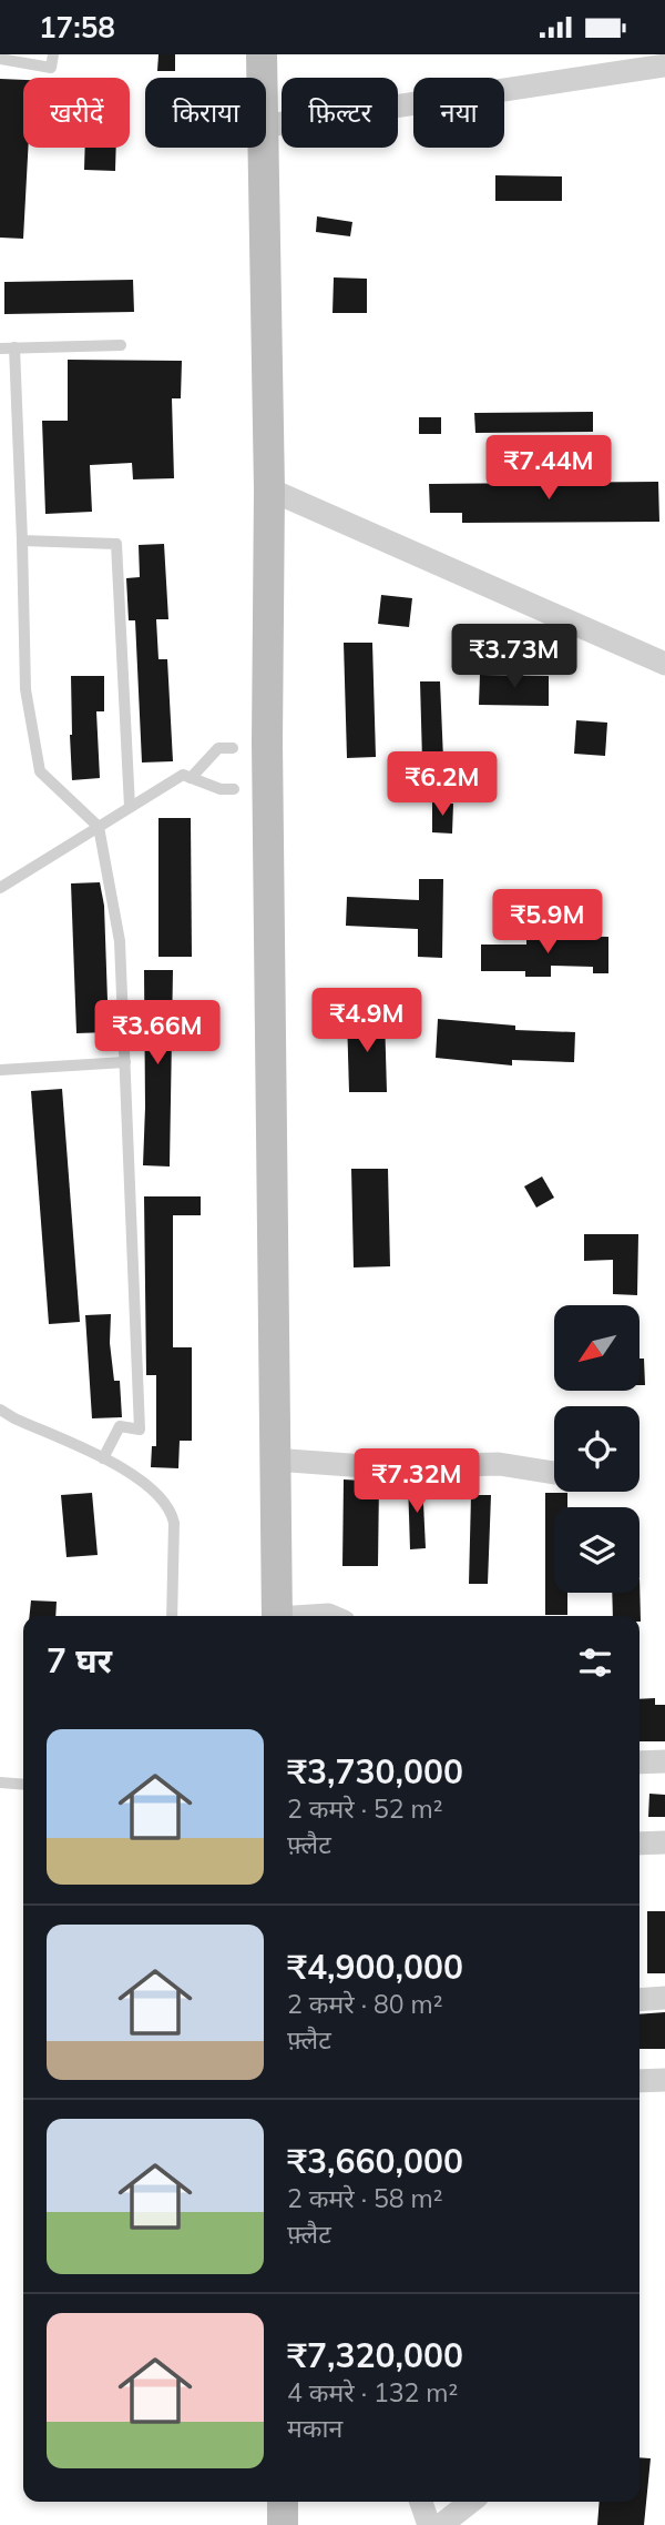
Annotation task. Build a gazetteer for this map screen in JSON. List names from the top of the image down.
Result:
{
  "north": "bottom left",
  "page": {
    "status": "17:58",
    "chip": [
      "खरीदें",
      "किराया",
      "फ़िल्टर",
      "नया"
    ],
    "price": [
      "₹7.44M",
      "₹3.73M",
      "₹6.2M",
      "₹5.9M",
      "₹4.9M",
      "₹3.66M",
      "₹7.32M"
    ],
    "heading": "7 घर",
    "list": [
      {
        "name": "₹3,730,000",
        "note": "2 कमरे · 52 m² · फ़्लैट"
      },
      {
        "name": "₹4,900,000",
        "note": "2 कमरे · 80 m² · फ़्लैट"
      },
      {
        "name": "₹3,660,000",
        "note": "2 कमरे · 58 m² · फ़्लैट"
      },
      {
        "name": "₹7,320,000",
        "note": "4 कमरे · 132 m² · मकान"
      }
    ]
  }
}
